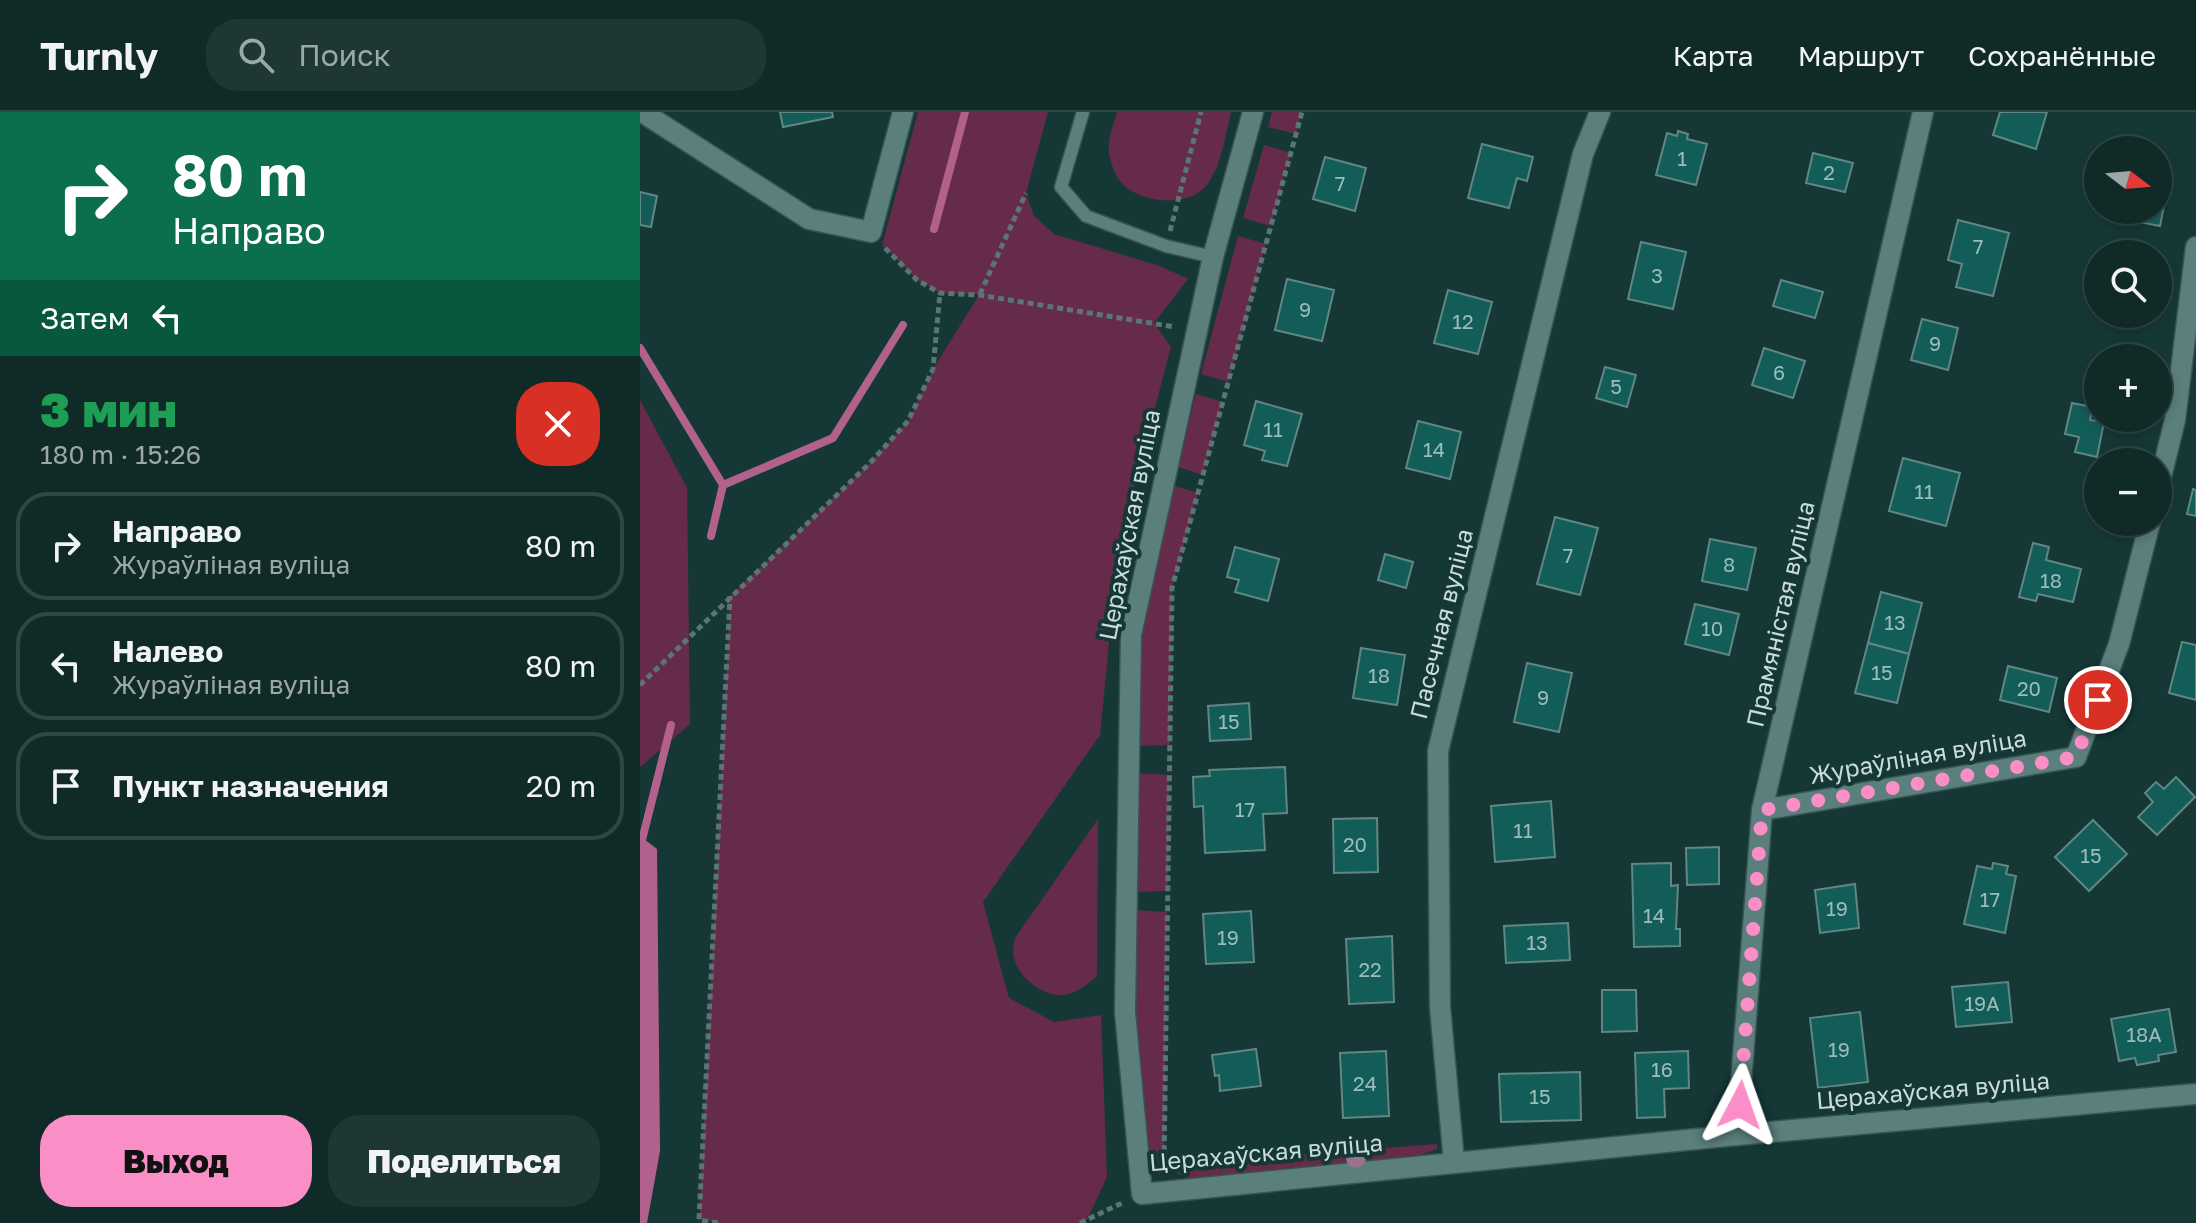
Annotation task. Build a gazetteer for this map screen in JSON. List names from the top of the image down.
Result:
{
  "streets": {
    "street": [
      "Церахаўская вуліца",
      "Прамяністая вуліца",
      "Пасечная вуліца",
      "Жураўліная вуліца"
    ]
  },
  "crossings": [
    ["Церахаўская вуліца", "Прамяністая вуліца"],
    ["Церахаўская вуліца", "Пасечная вуліца"],
    ["Прамяністая вуліца", "Жураўліная вуліца"]
  ],
  "house_numbers": [
    "1",
    "2",
    "7",
    "7",
    "3",
    "9",
    "12",
    "9",
    "6",
    "5",
    "11",
    "14",
    "11",
    "7",
    "8",
    "18",
    "13",
    "10",
    "15",
    "18",
    "20",
    "9",
    "15",
    "17",
    "11",
    "20",
    "15",
    "17",
    "19",
    "14",
    "19",
    "13",
    "22",
    "19А",
    "18А",
    "19",
    "16",
    "24",
    "15"
  ],
  "north": "right",
  "page": {
    "header": "Turnly",
    "search": "Поиск",
    "nav": ["Карта", "Маршрут", "Сохранённые"],
    "turn": ["80 m", "Направо"],
    "map_buttons": ["+", "−"],
    "then": "Затем",
    "heading": ["3 мин", "180 m · 15:26"],
    "list": [
      {
        "name": "Направо",
        "note": "Жураўліная вуліца",
        "value": "80 m"
      },
      {
        "name": "Налево",
        "note": "Жураўліная вуліца",
        "value": "80 m"
      },
      {
        "name": "Пункт назначения",
        "value": "20 m"
      }
    ],
    "buttons": ["Выход", "Поделиться"]
  }
}
